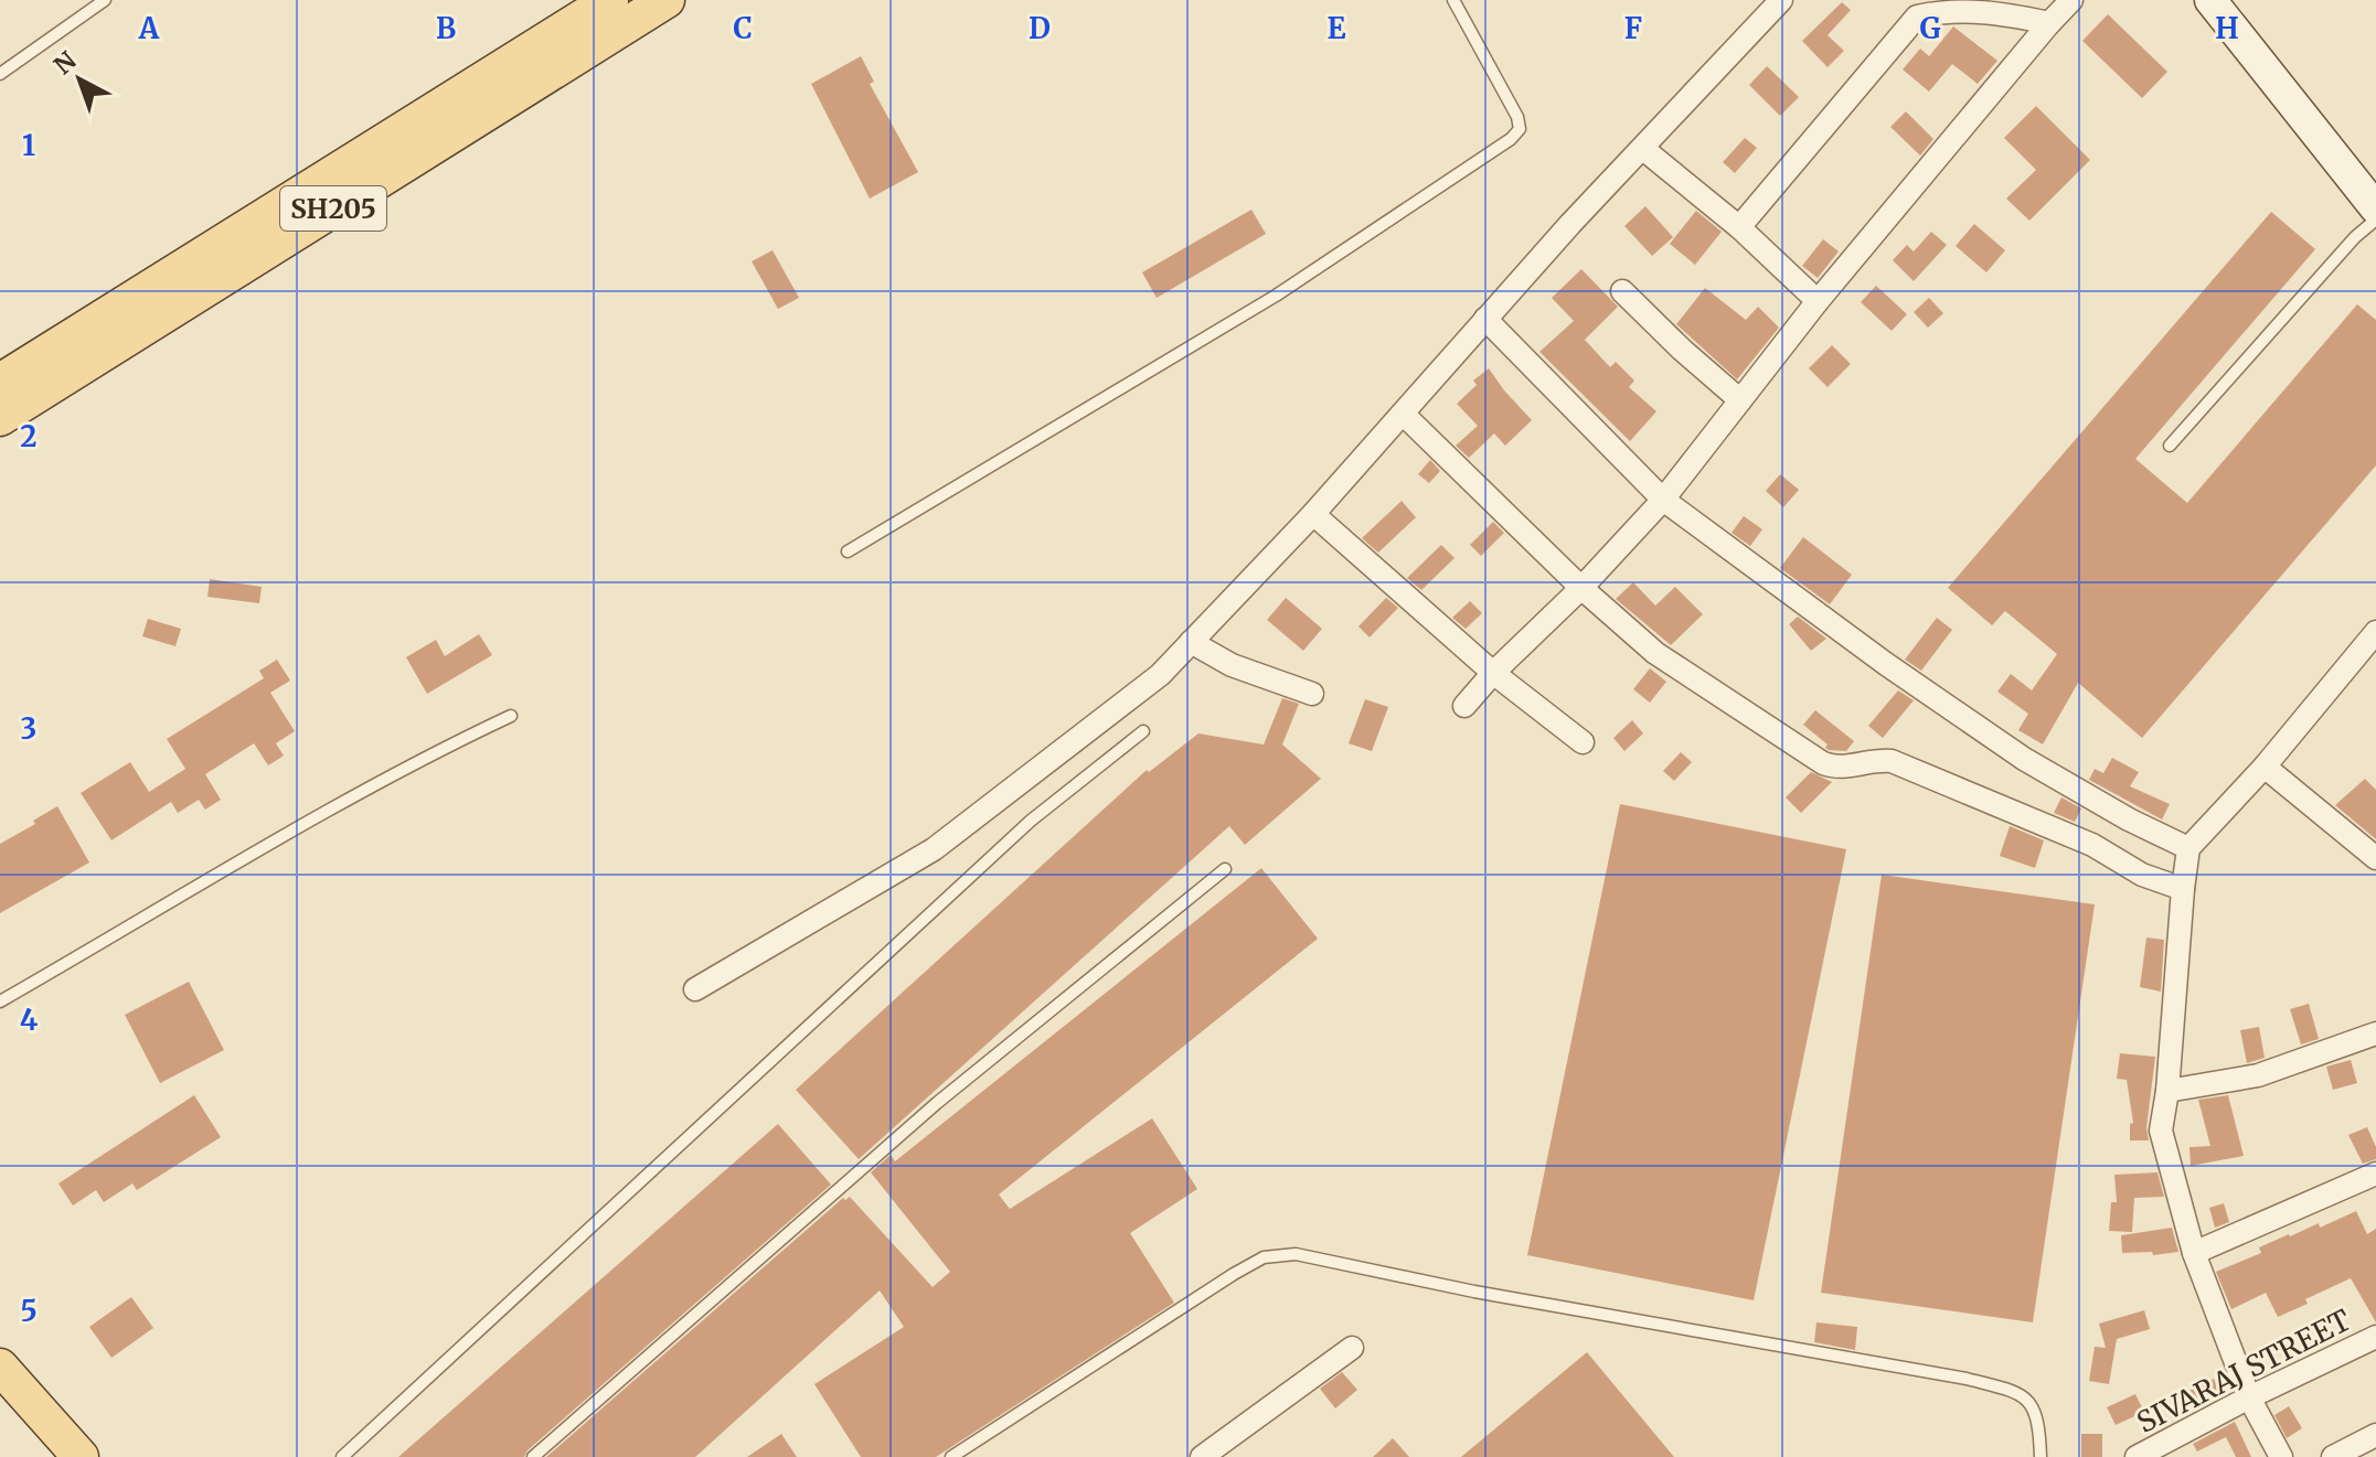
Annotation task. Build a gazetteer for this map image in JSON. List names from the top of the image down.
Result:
{
  "streets": {
    "main road": ["SH205"],
    "street": ["SIVARAJ STREET"]
  },
  "north": "top left",
  "grid": {
    "columns": [
      "A",
      "B",
      "C",
      "D",
      "E",
      "F",
      "G",
      "H"
    ],
    "rows": [
      "1",
      "2",
      "3",
      "4",
      "5"
    ]
  }
}
